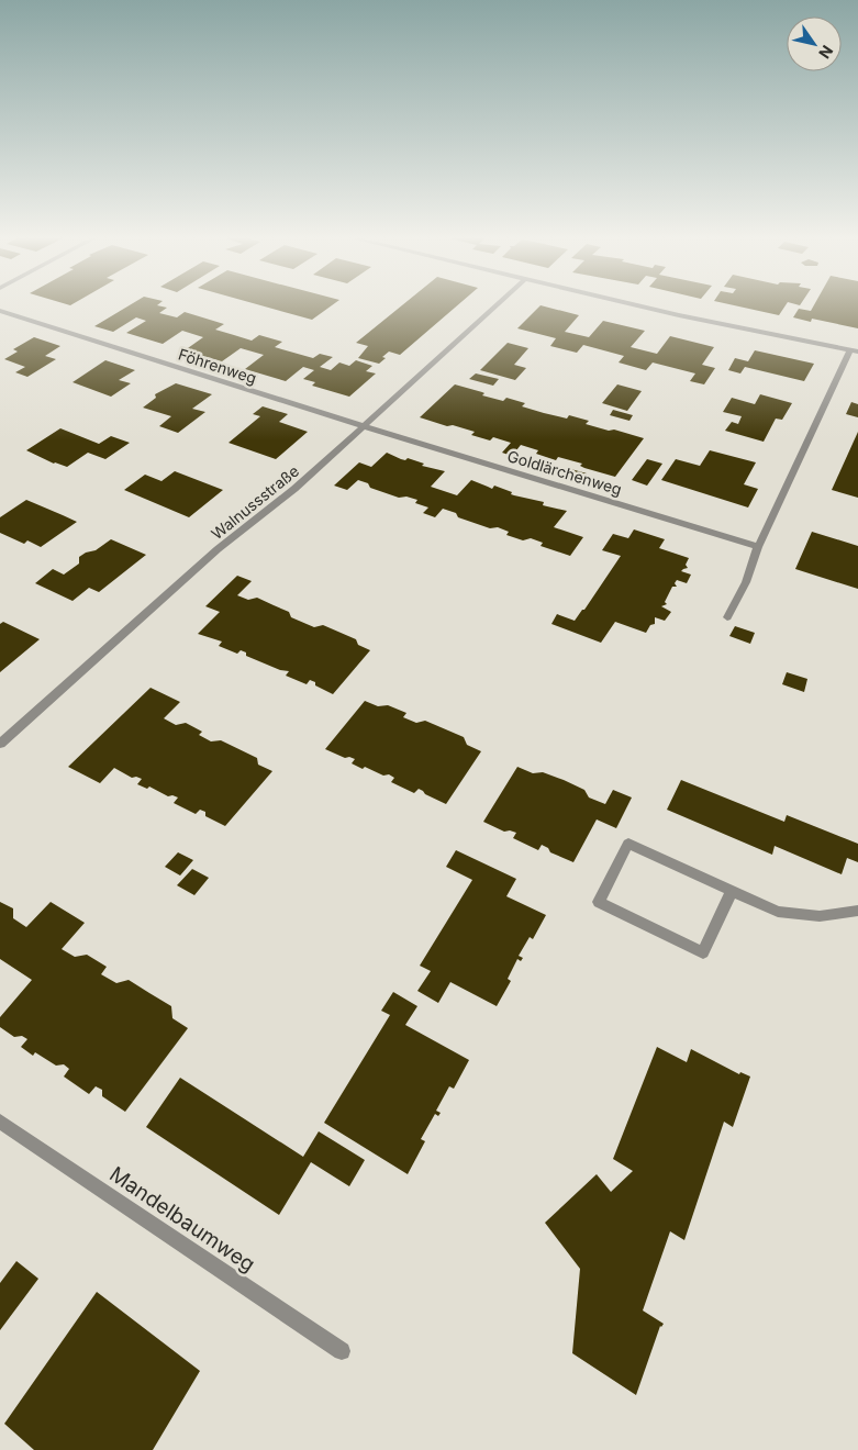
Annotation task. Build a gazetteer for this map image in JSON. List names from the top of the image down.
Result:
{
  "streets": {
    "street": [
      "Föhrenweg",
      "Goldlärchenweg",
      "Walnussstraße",
      "Mandelbaumweg"
    ]
  },
  "crossings": [
    ["Föhrenweg", "Goldlärchenweg"],
    ["Föhrenweg", "Walnussstraße"],
    ["Goldlärchenweg", "Walnussstraße"]
  ],
  "north": "bottom right"
}
